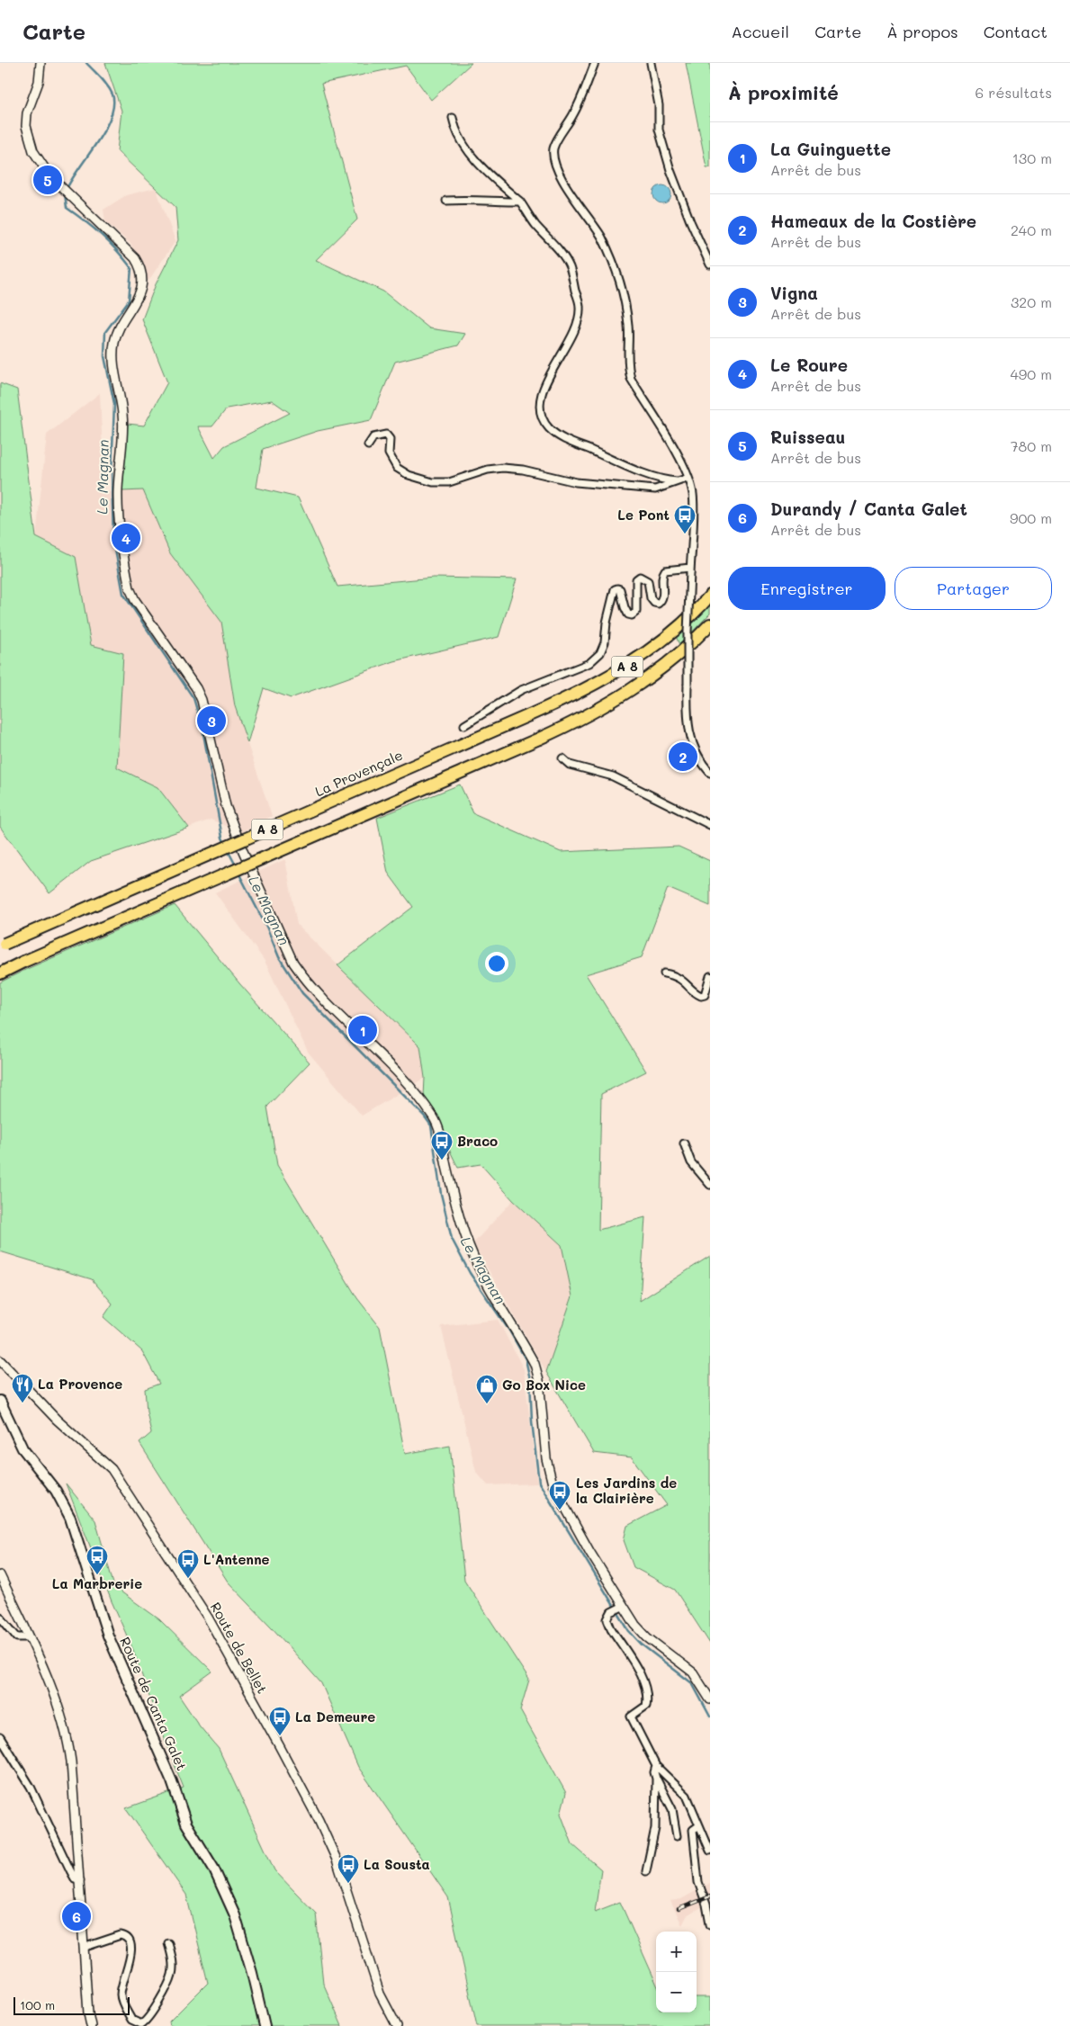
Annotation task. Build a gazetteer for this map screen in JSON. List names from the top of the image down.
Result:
{
  "streets": {
    "highway": ["A 8", "La Provençale"],
    "main road": ["Route de Canta Galet"],
    "street": ["Route de Bellet"]
  },
  "water": ["Le Magnan"],
  "places": {
    "bus stop": [
      "Le Pont",
      "Braco",
      "Les Jardins de la Clairière",
      "La Marbrerie",
      "L'Antenne",
      "La Demeure",
      "La Sousta"
    ],
    "restaurant": ["La Provence"],
    "shop": ["Go Box Nice"]
  },
  "scale_bar": "100 m",
  "page": {
    "header": "Carte",
    "nav": [
      "Accueil",
      "Carte",
      "À propos",
      "Contact"
    ],
    "heading": ["À proximité", "6 résultats"],
    "list": [
      {
        "mark": "1",
        "name": "La Guinguette",
        "note": "Arrêt de bus",
        "value": "130 m"
      },
      {
        "mark": "2",
        "name": "Hameaux de la Costière",
        "note": "Arrêt de bus",
        "value": "240 m"
      },
      {
        "mark": "3",
        "name": "Vigna",
        "note": "Arrêt de bus",
        "value": "320 m"
      },
      {
        "mark": "4",
        "name": "Le Roure",
        "note": "Arrêt de bus",
        "value": "490 m"
      },
      {
        "mark": "5",
        "name": "Ruisseau",
        "note": "Arrêt de bus",
        "value": "780 m"
      },
      {
        "mark": "6",
        "name": "Durandy / Canta Galet",
        "note": "Arrêt de bus",
        "value": "900 m"
      }
    ],
    "pins": [
      "5",
      "4",
      "3",
      "2",
      "1",
      "6"
    ],
    "buttons": ["Enregistrer", "Partager"],
    "map_buttons": ["+", "−"],
    "scale": "100 m"
  }
}
